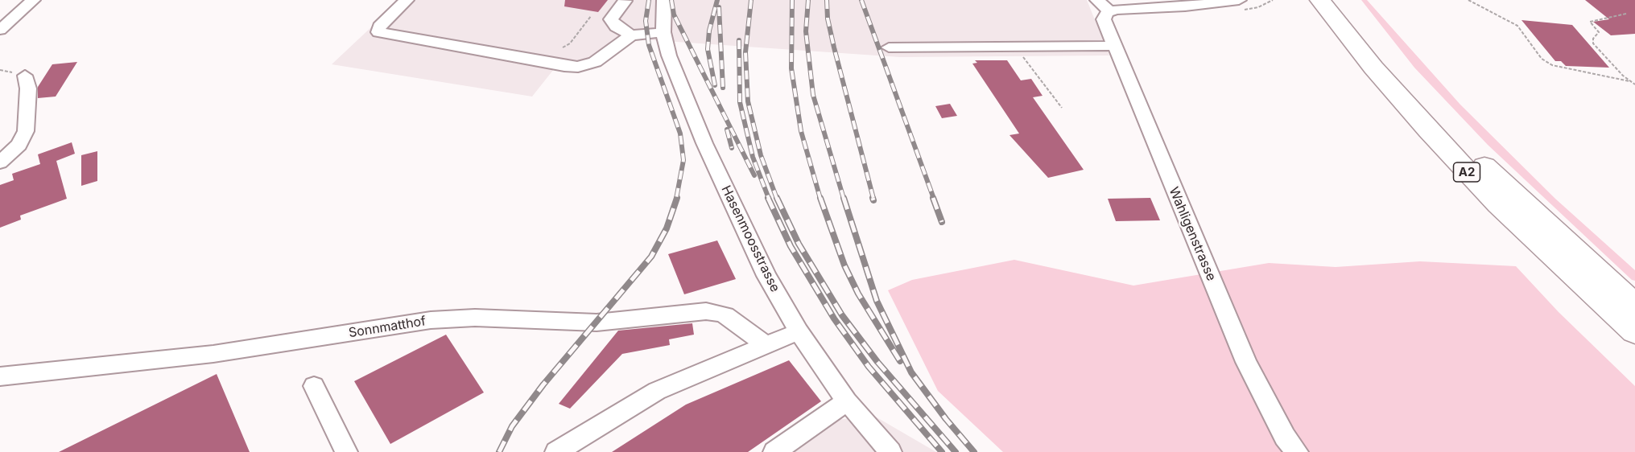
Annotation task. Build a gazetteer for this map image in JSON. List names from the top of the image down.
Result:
{
  "streets": {
    "highway": ["A2"],
    "street": ["Wahligenstrasse", "Hasenmoosstrasse", "Sonnmatthof"]
  }
}
